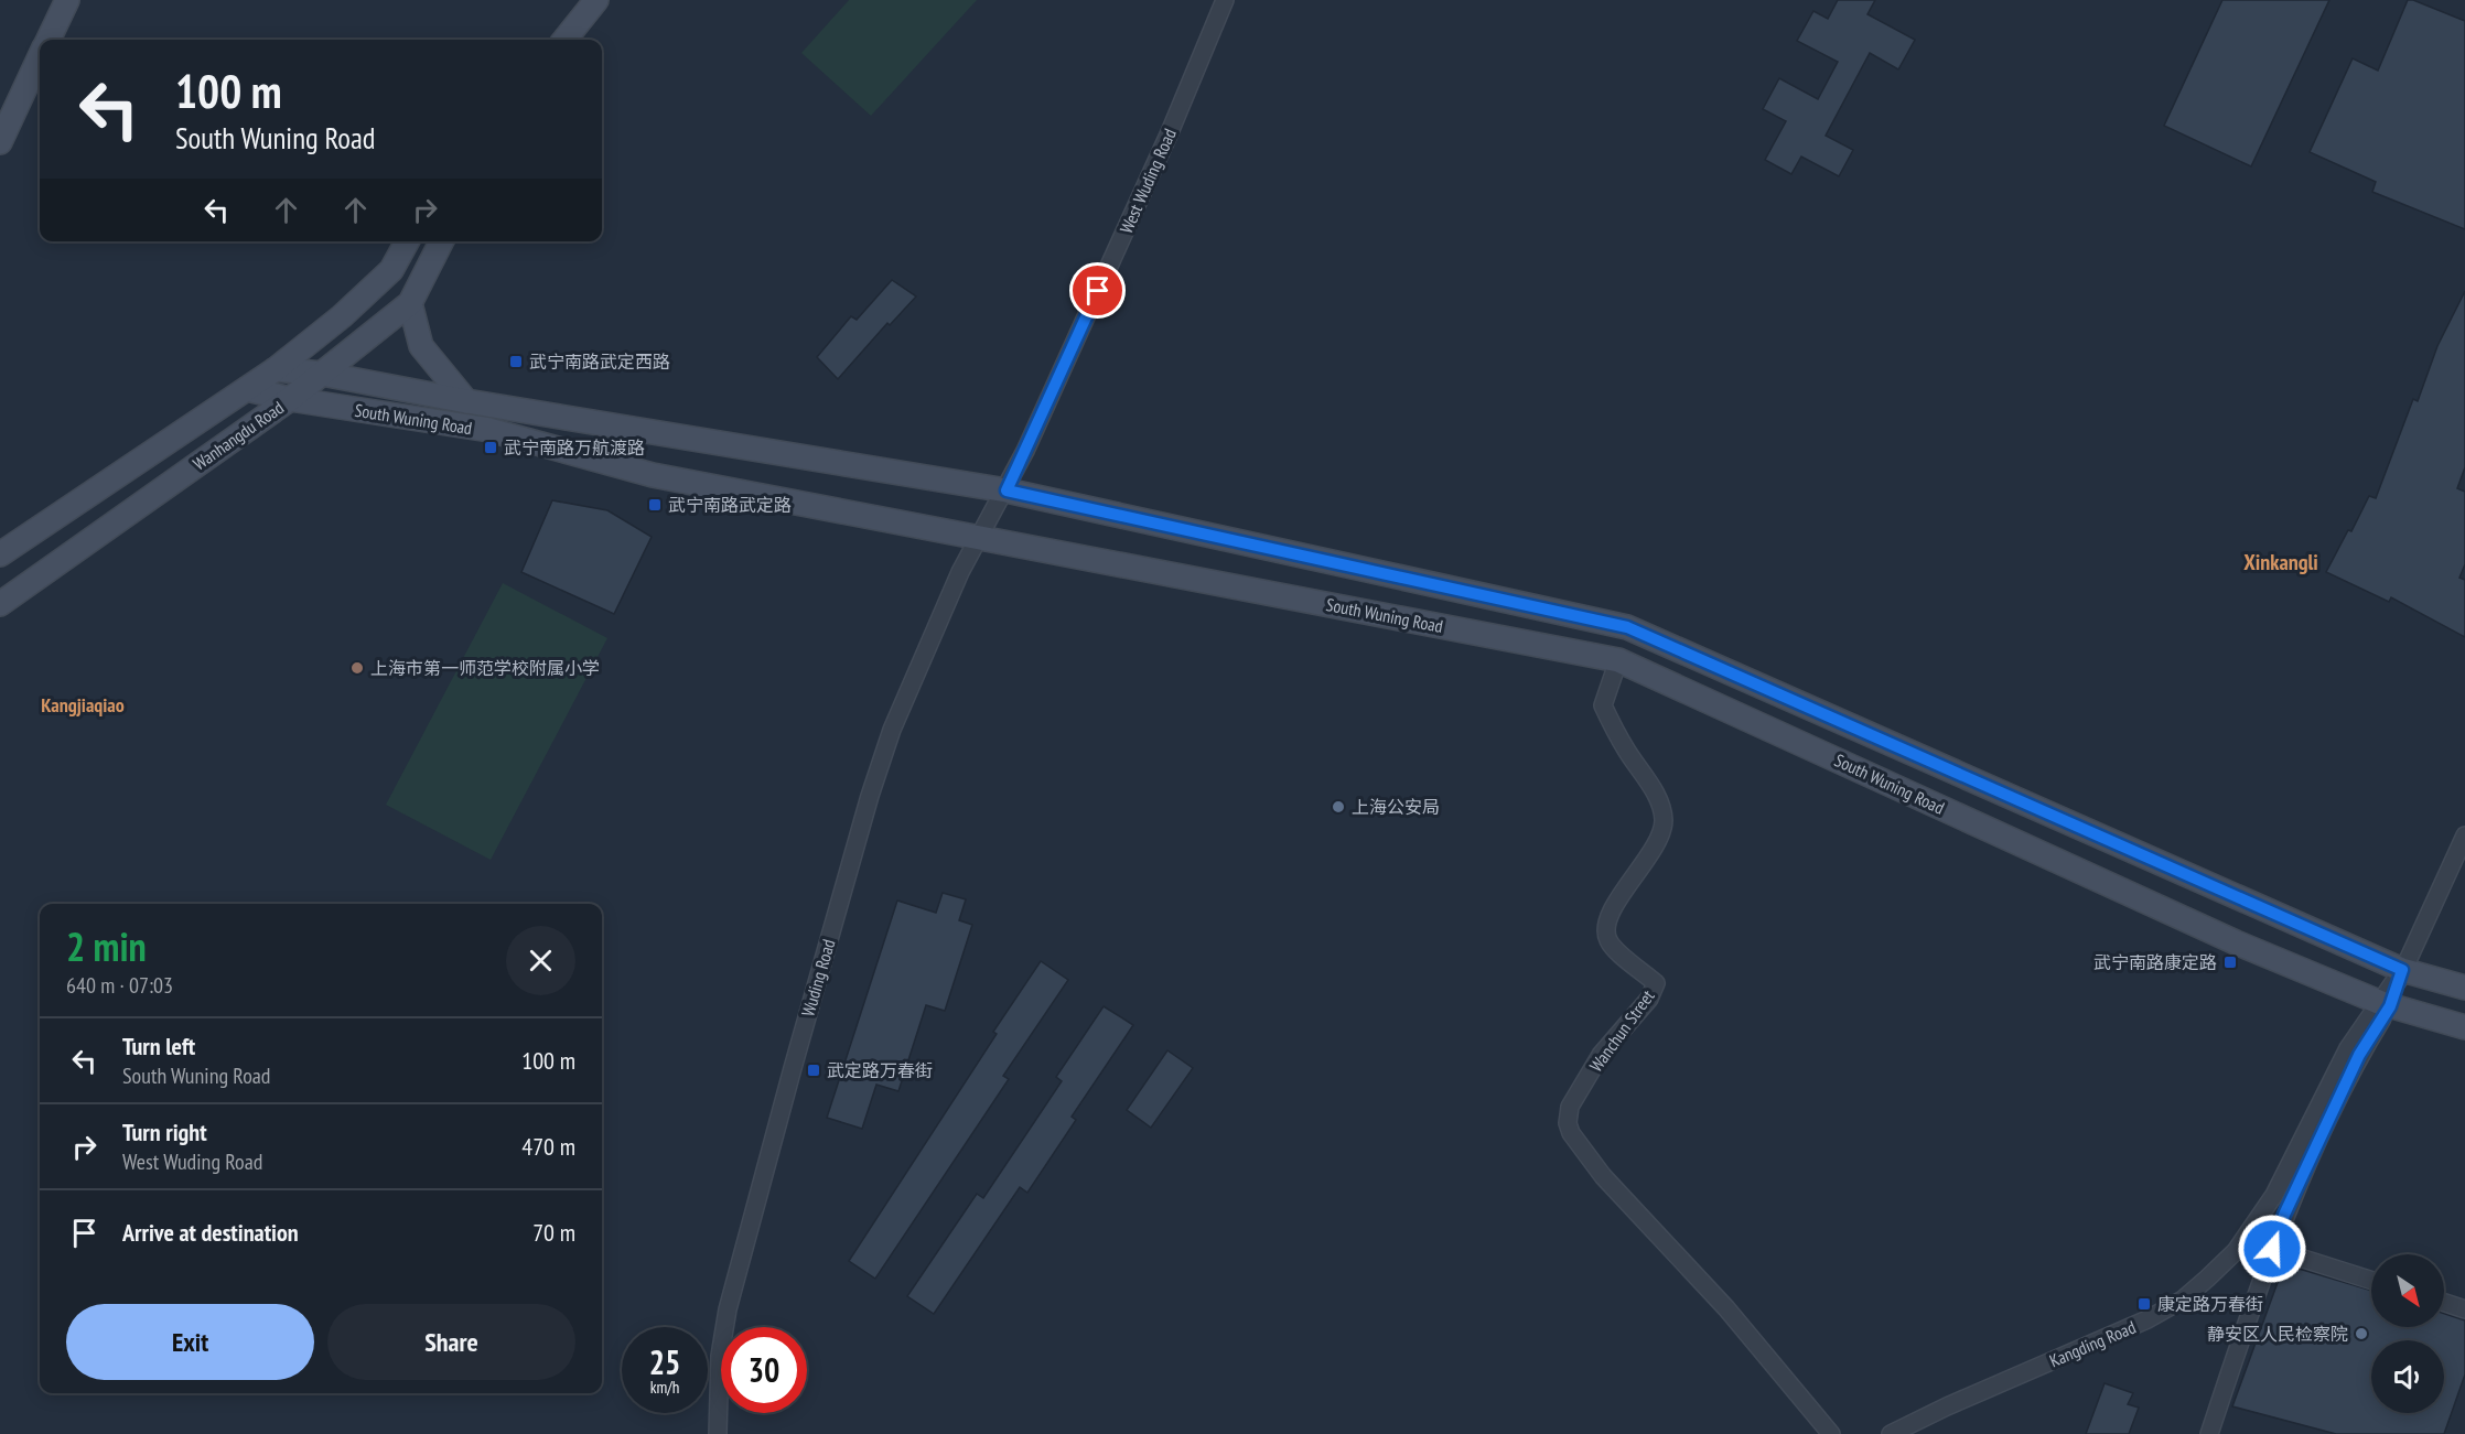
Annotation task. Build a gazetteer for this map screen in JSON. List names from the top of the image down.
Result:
{
  "streets": {
    "main road": ["South Wuning Road", "Wanhangdu Road"],
    "street": [
      "West Wuding Road",
      "Wuding Road",
      "Wanchun Street",
      "Kangding Road"
    ]
  },
  "crossings": [
    ["West Wuding Road", "South Wuning Road"],
    ["West Wuding Road", "Wuding Road"],
    ["South Wuning Road", "Wanhangdu Road"],
    ["South Wuning Road", "Wuding Road"],
    ["South Wuning Road", "Wanchun Street"],
    ["South Wuning Road", "Kangding Road"]
  ],
  "districts": ["Xinkangli", "Kangjiaqiao"],
  "places": {
    "transit": [
      "武宁南路武定西路",
      "武宁南路万航渡路",
      "武宁南路武定路",
      "武宁南路康定路",
      "武定路万春街",
      "康定路万春街"
    ],
    "other": ["上海市第一师范学校附属小学", "上海公安局", "静安区人民检察院"]
  },
  "north": "bottom right",
  "page": {
    "turn": ["100 m", "South Wuning Road"],
    "heading": ["2 min", "640 m · 07:03"],
    "list": [
      {
        "name": "Turn left",
        "note": "South Wuning Road",
        "value": "100 m"
      },
      {
        "name": "Turn right",
        "note": "West Wuding Road",
        "value": "470 m"
      },
      {
        "name": "Arrive at destination",
        "value": "70 m"
      }
    ],
    "buttons": ["Exit", "Share"],
    "speed": "25 km/h",
    "limit": "30"
  }
}
